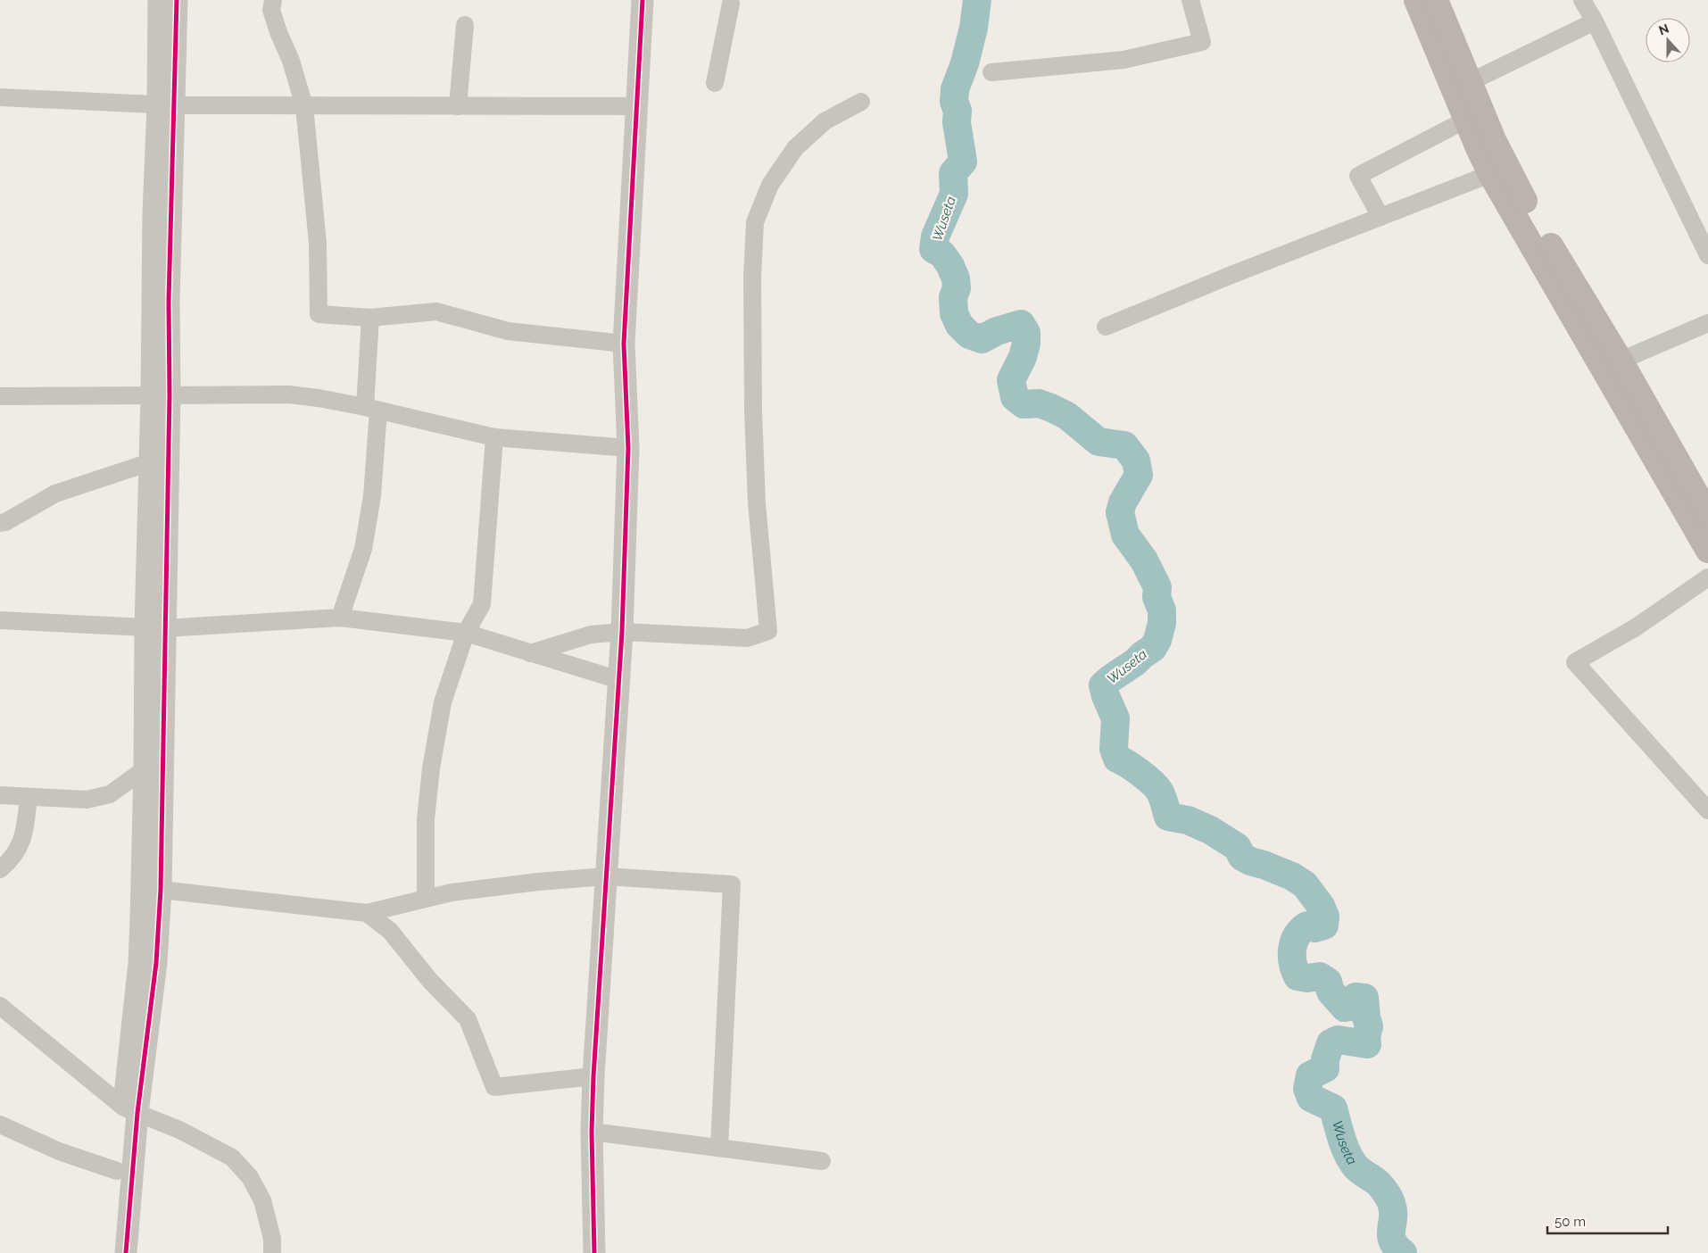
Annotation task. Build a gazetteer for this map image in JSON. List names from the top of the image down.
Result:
{
  "water": ["Wuseta"],
  "scale_bar": "50 m",
  "north": "top"
}
